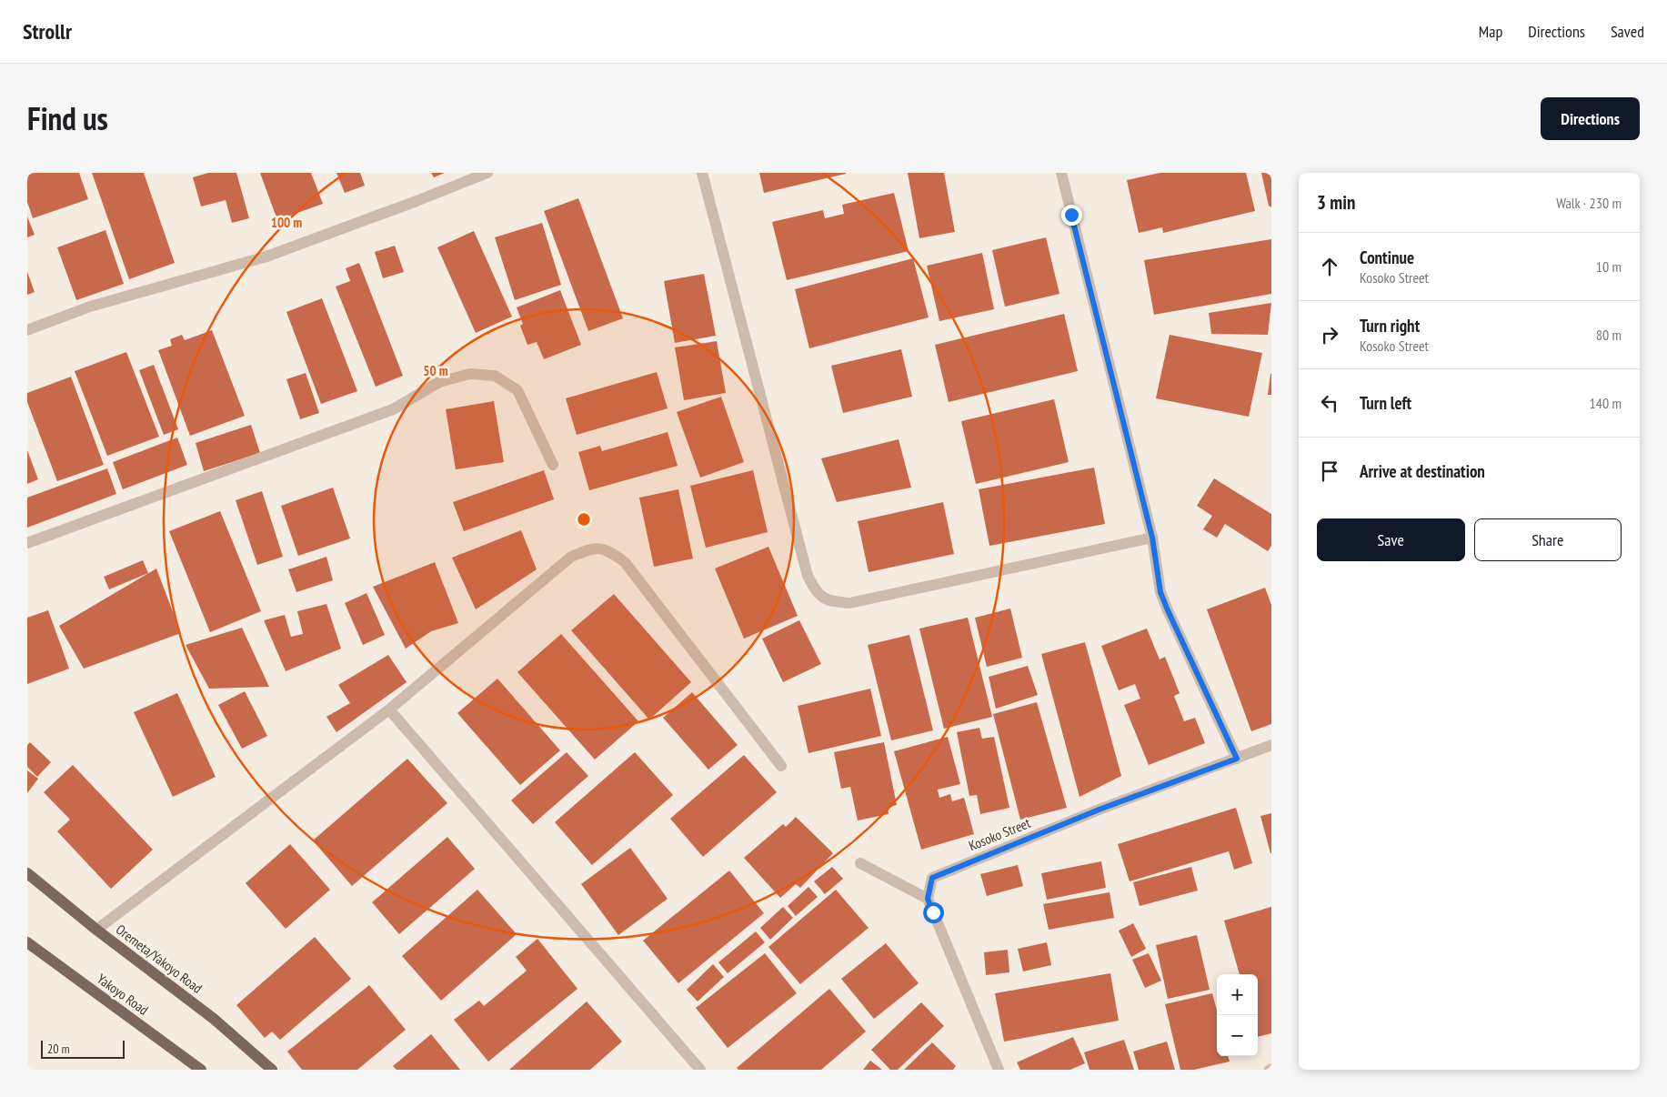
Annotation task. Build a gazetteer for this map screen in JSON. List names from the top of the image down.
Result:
{
  "streets": {
    "main road": ["Oremeta/Yakoyo Road", "Yakoyo Road"],
    "street": ["Kosoko Street"]
  },
  "scale_bar": "20 m",
  "page": {
    "header": "Strollr",
    "nav": ["Map", "Directions", "Saved"],
    "title": "Find us",
    "buttons": [
      "Directions",
      ["Save", "Share"]
    ],
    "heading": ["3 min", "Walk · 230 m"],
    "list": [
      ["Continue", "Kosoko Street", "10 m"],
      ["Turn right", "Kosoko Street", "80 m"],
      ["Turn left", "140 m"],
      "Arrive at destination"
    ],
    "map_buttons": ["+", "−"],
    "scale": "20 m"
  },
  "rings": ["100 m", "50 m"]
}
